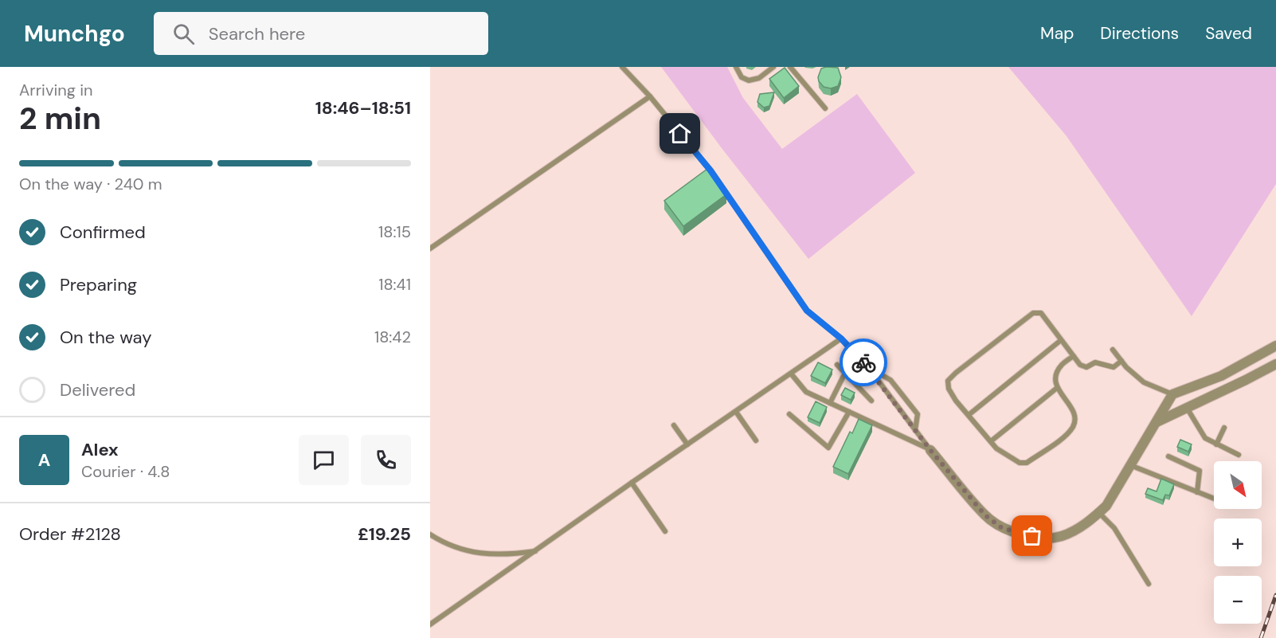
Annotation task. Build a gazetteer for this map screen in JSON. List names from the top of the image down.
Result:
{
  "north": "bottom right",
  "page": {
    "header": "Munchgo",
    "search": "Search here",
    "nav": ["Map", "Directions", "Saved"],
    "heading": ["2 min", "Arriving in", "18:46–18:51"],
    "panel": [
      "Alex",
      "Courier · 4.8",
      "Order #2128",
      "£19.25"
    ],
    "bar": "On the way · 240 m",
    "list": [
      ["Confirmed", "18:15"],
      ["Preparing", "18:41"],
      ["On the way", "18:42"],
      "Delivered"
    ],
    "round": "A",
    "map_buttons": ["+", "−"]
  }
}
